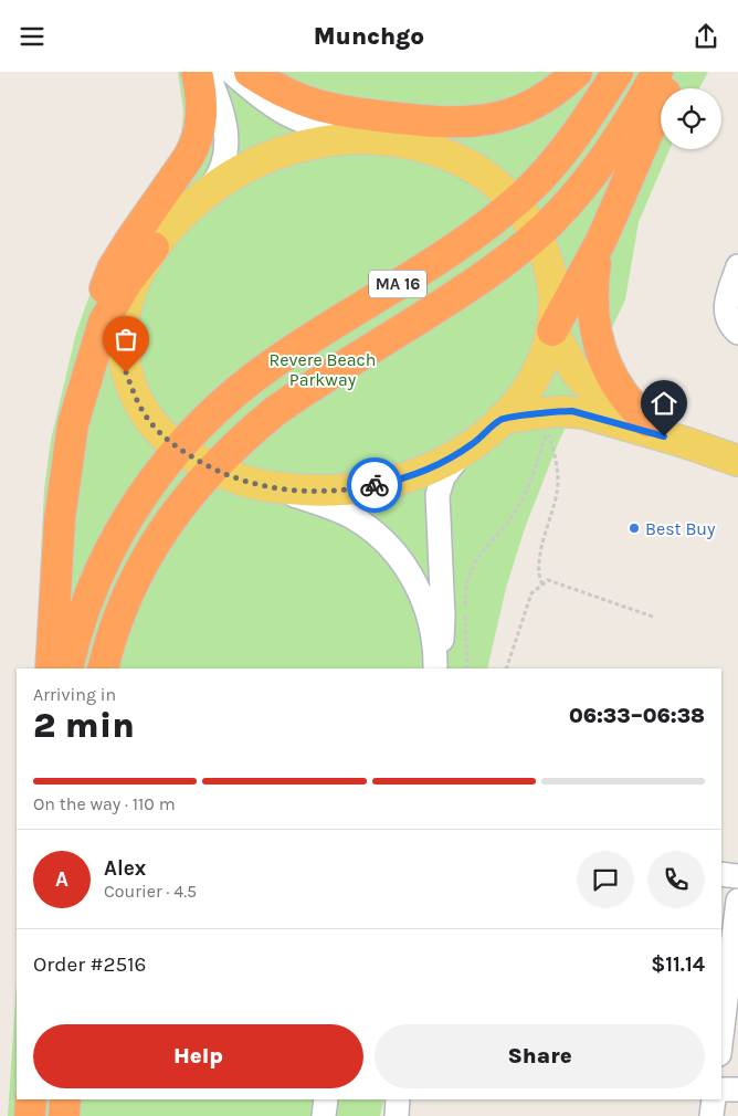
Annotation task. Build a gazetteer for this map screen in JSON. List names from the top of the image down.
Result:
{
  "streets": {
    "highway": ["MA 16"]
  },
  "parks": ["Revere Beach Parkway"],
  "places": ["Best Buy"],
  "page": {
    "header": "Munchgo",
    "heading": ["2 min", "Arriving in", "06:33–06:38"],
    "panel": [
      "Alex",
      "Courier · 4.5",
      "Order #2516",
      "$11.14"
    ],
    "bar": "On the way · 110 m",
    "round": "A",
    "buttons": ["Help", "Share"]
  }
}
